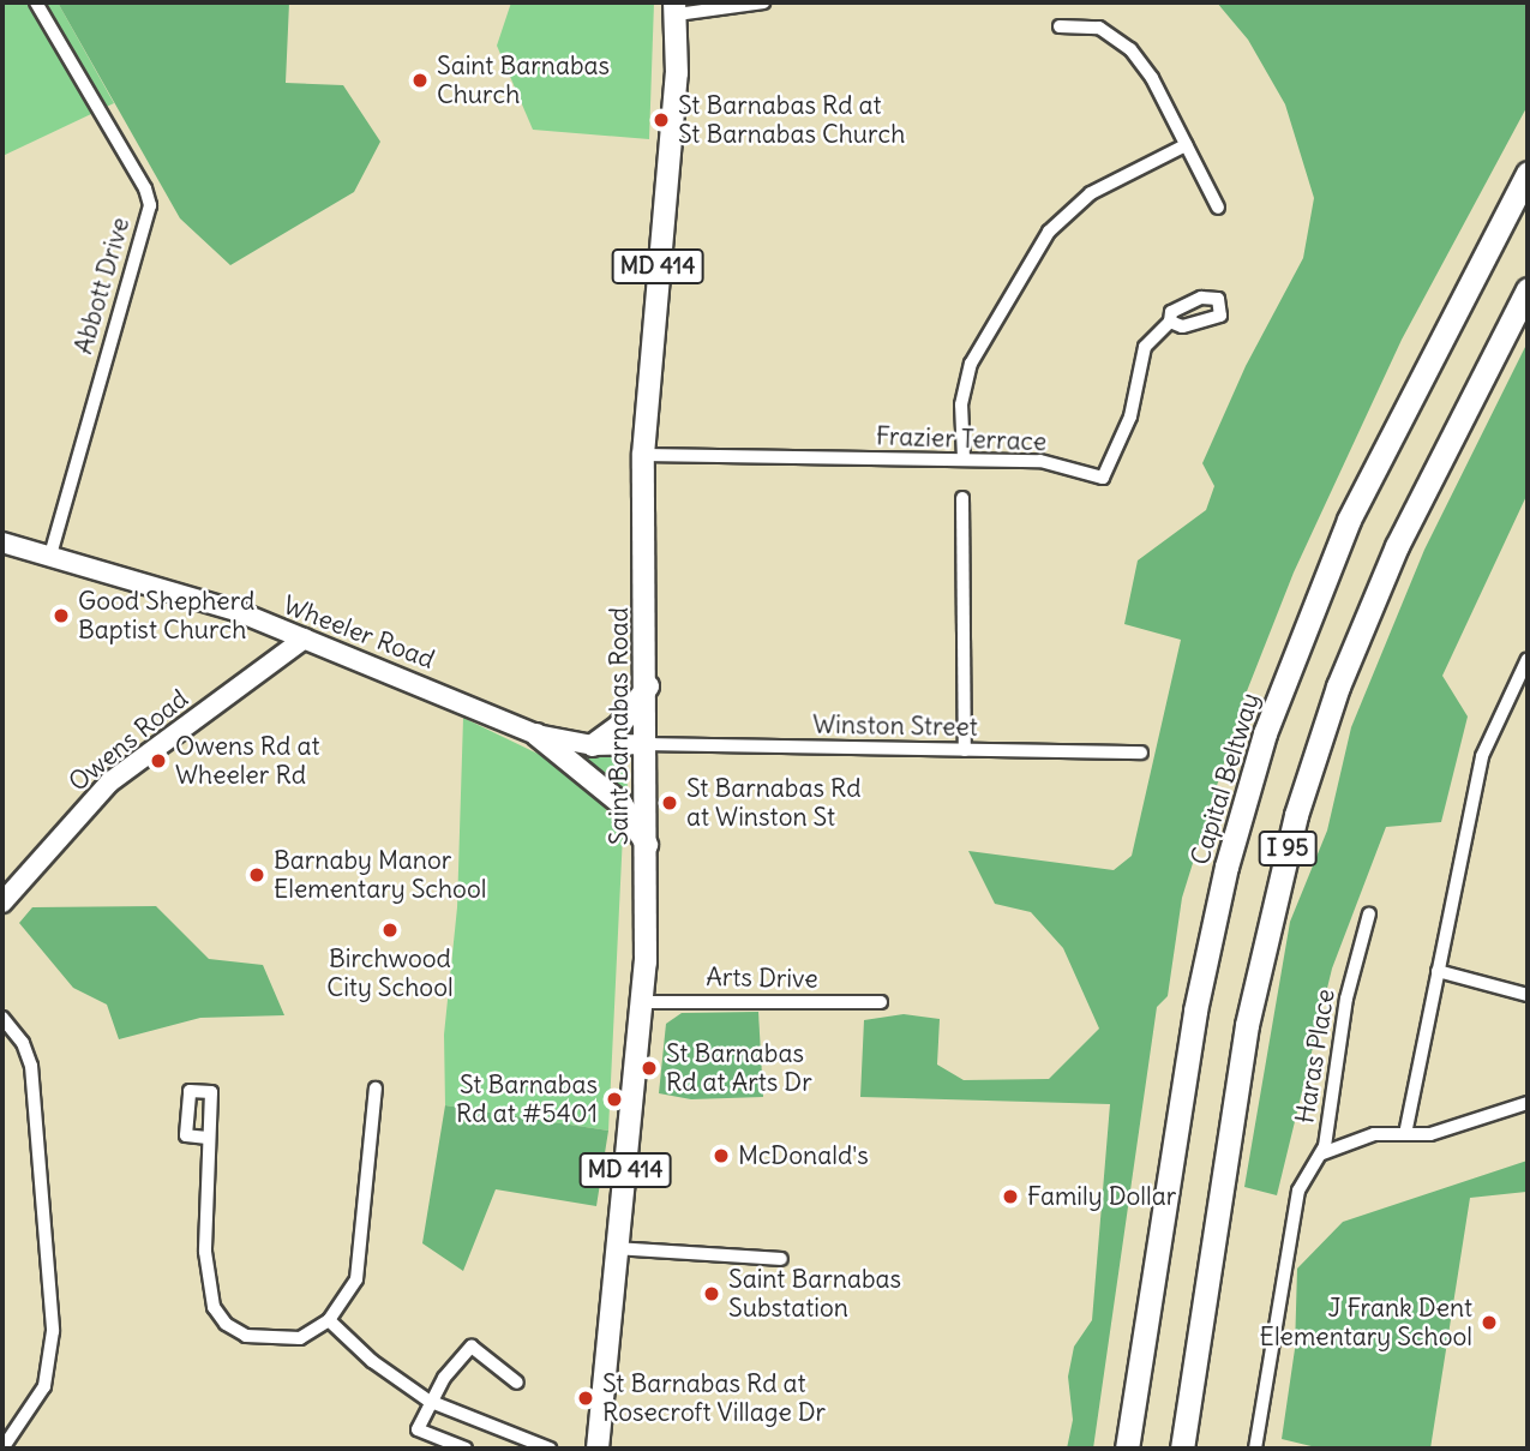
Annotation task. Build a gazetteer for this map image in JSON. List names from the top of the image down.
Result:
{
  "streets": {
    "highway": ["Capital Beltway", "I 95"],
    "main road": [
      "MD 414",
      "Wheeler Road",
      "Saint Barnabas Road",
      "Owens Road"
    ],
    "street": [
      "Abbott Drive",
      "Frazier Terrace",
      "Winston Street",
      "Arts Drive",
      "Haras Place"
    ]
  },
  "crossings": [
    ["Abbott Drive", "Wheeler Road"],
    ["Frazier Terrace", "Saint Barnabas Road"],
    ["Wheeler Road", "Saint Barnabas Road"],
    ["Wheeler Road", "Winston Street"],
    ["Wheeler Road", "Owens Road"],
    ["Saint Barnabas Road", "Winston Street"],
    ["Saint Barnabas Road", "Arts Drive"]
  ],
  "places": [
    "Saint Barnabas Church",
    "St Barnabas Rd at St Barnabas Church",
    "Good Shepherd Baptist Church",
    "Owens Rd at Wheeler Rd",
    "St Barnabas Rd at Winston St",
    "Barnaby Manor Elementary School",
    "Birchwood City School",
    "St Barnabas Rd at Arts Dr",
    "St Barnabas Rd at #5401",
    "McDonald's",
    "Family Dollar",
    "Saint Barnabas Substation",
    "J Frank Dent Elementary School",
    "St Barnabas Rd at Rosecroft Village Dr"
  ]
}
